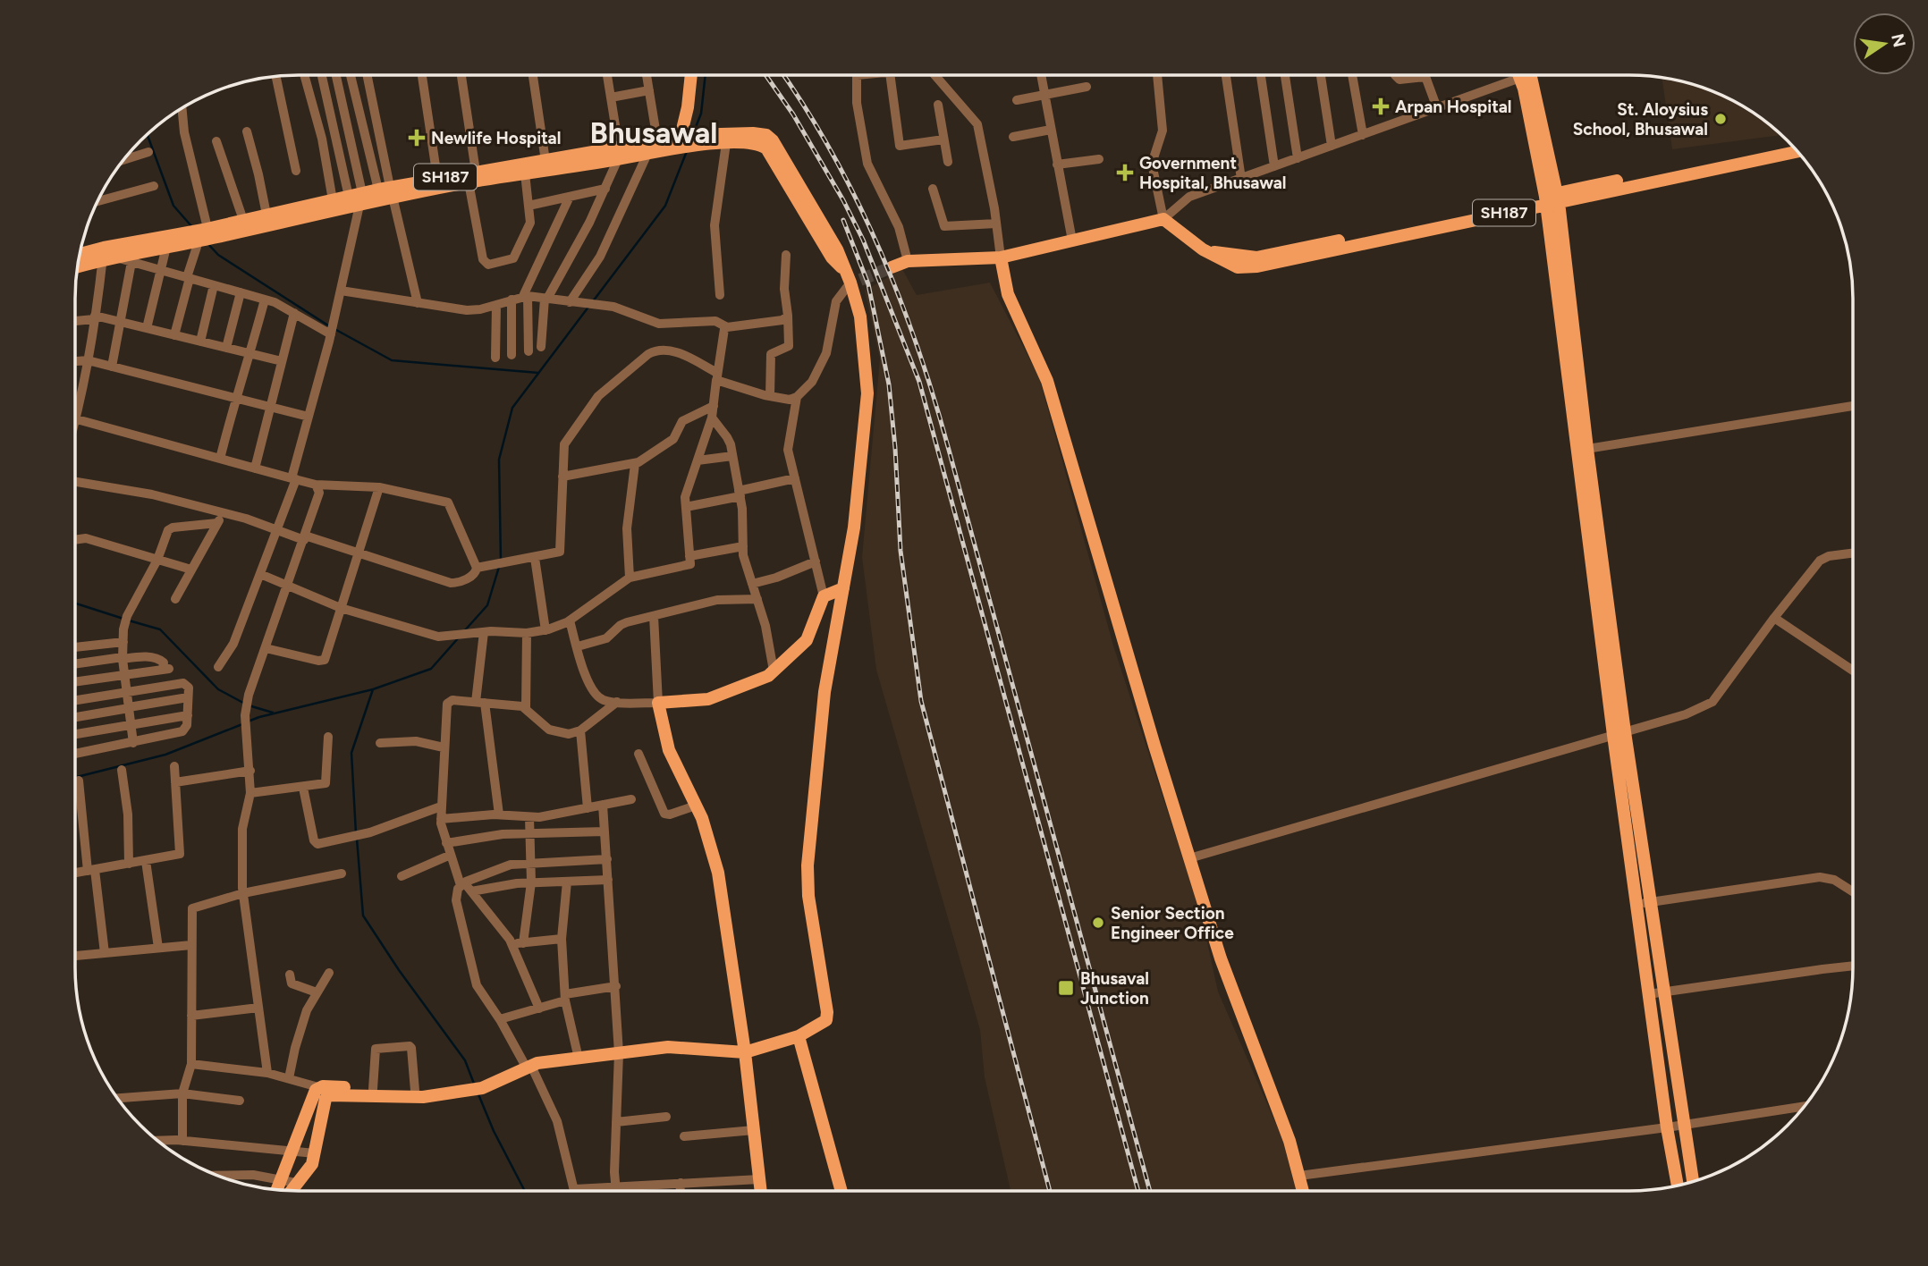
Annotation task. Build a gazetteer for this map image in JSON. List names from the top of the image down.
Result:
{
  "streets": {
    "main road": ["SH187"]
  },
  "districts": ["Bhusawal"],
  "places": {
    "health": ["Arpan Hospital", "Newlife Hospital", "Government Hospital, Bhusawal"],
    "other": ["St. Aloysius School, Bhusawal", "Senior Section Engineer Office"],
    "transit": ["Bhusaval Junction"]
  },
  "north": "right"
}
